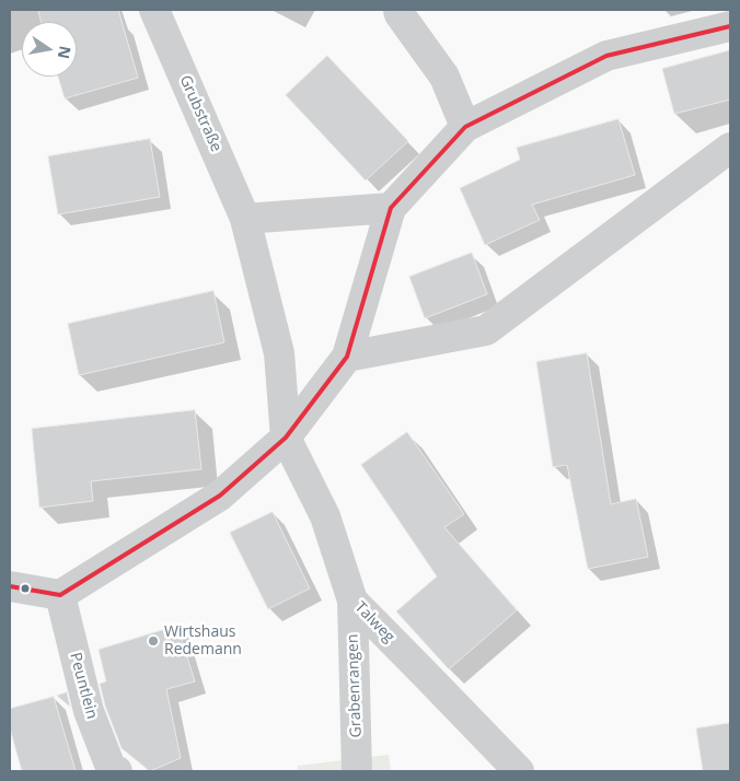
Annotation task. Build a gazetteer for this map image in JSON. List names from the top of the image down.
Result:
{
  "streets": {
    "street": [
      "Grubstraße",
      "Talweg",
      "Peuntlein",
      "Grabenrangen"
    ]
  },
  "crossings": [
    ["Grubstraße", "Talweg"],
    ["Talweg", "Grabenrangen"]
  ],
  "places": ["Wirtshaus Redemann"],
  "north": "right"
}
